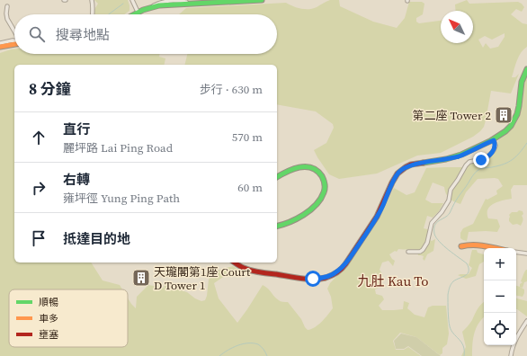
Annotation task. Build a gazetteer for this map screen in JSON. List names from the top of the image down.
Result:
{
  "districts": ["九肚 Kau To"],
  "places": {
    "building": ["第二座 Tower 2", "天瓏閣第1座 Court D Tower 1"]
  },
  "legend": ["順暢", "車多", "壅塞"],
  "north": "top left",
  "page": {
    "search": "搜尋地點",
    "heading": ["8 分鐘", "步行 · 630 m"],
    "list": [
      ["直行", "麗坪路 Lai Ping Road", "570 m"],
      ["右轉", "雍坪徑 Yung Ping Path", "60 m"],
      "抵達目的地"
    ],
    "map_buttons": ["+", "−"]
  }
}
